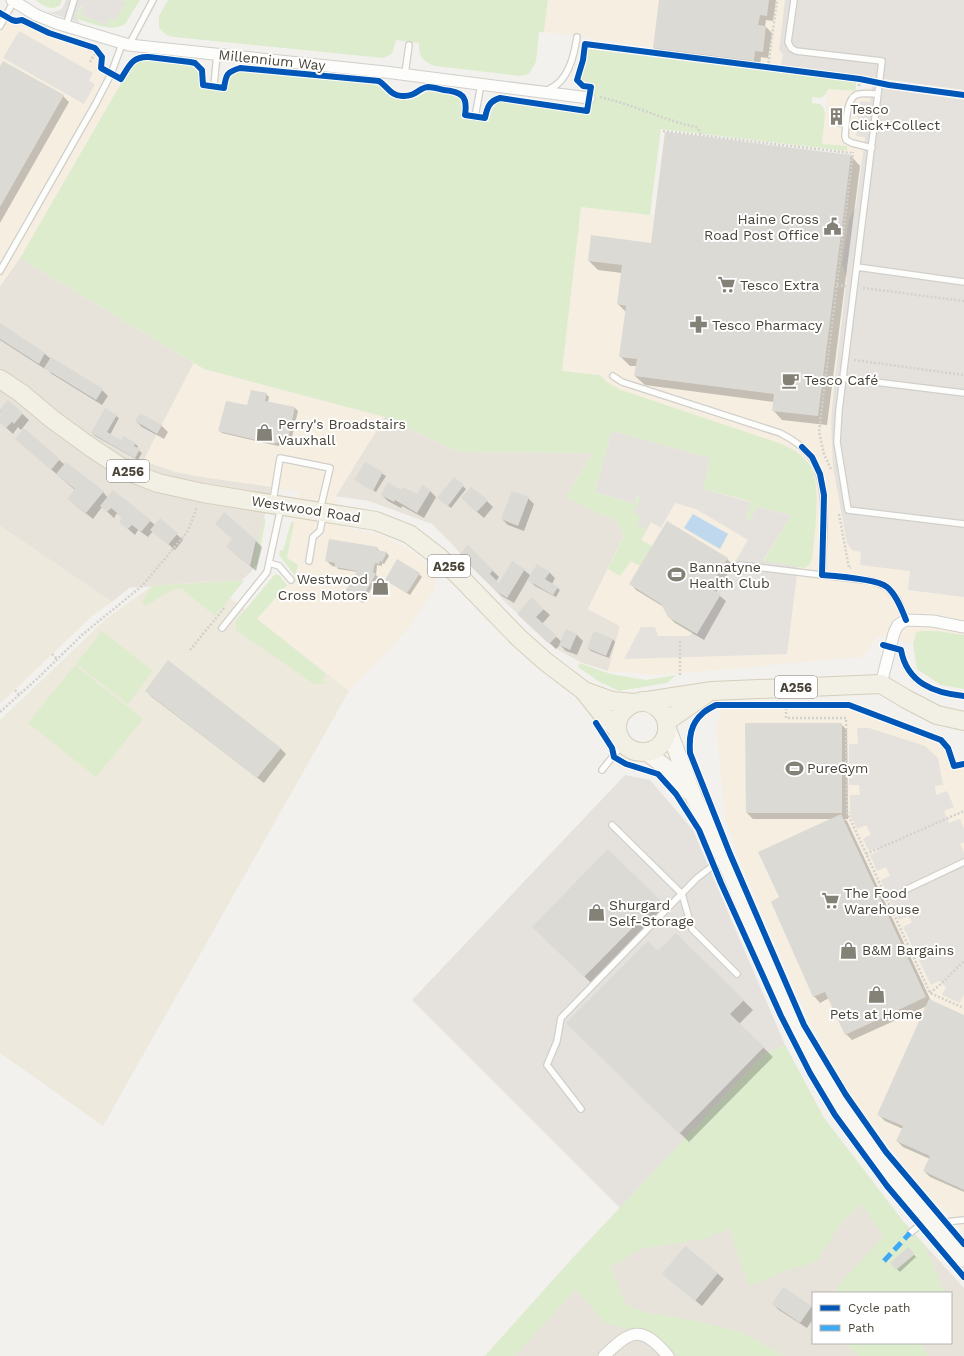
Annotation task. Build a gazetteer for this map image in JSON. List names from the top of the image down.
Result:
{
  "streets": {
    "main road": ["A256", "Westwood Road"],
    "street": ["Millennium Way"]
  },
  "places": {
    "building": ["Tesco Click+Collect"],
    "public building": ["Haine Cross Road Post Office"],
    "supermarket": ["Tesco Extra", "The Food Warehouse"],
    "pharmacy": ["Tesco Pharmacy"],
    "cafe": ["Tesco Café"],
    "shop": [
      "Perry's Broadstairs Vauxhall",
      "Westwood Cross Motors",
      "Shurgard Self-Storage",
      "B&M Bargains",
      "Pets at Home"
    ],
    "sports": ["Bannatyne Health Club", "PureGym"]
  },
  "legend": ["Cycle path", "Path"]
}
